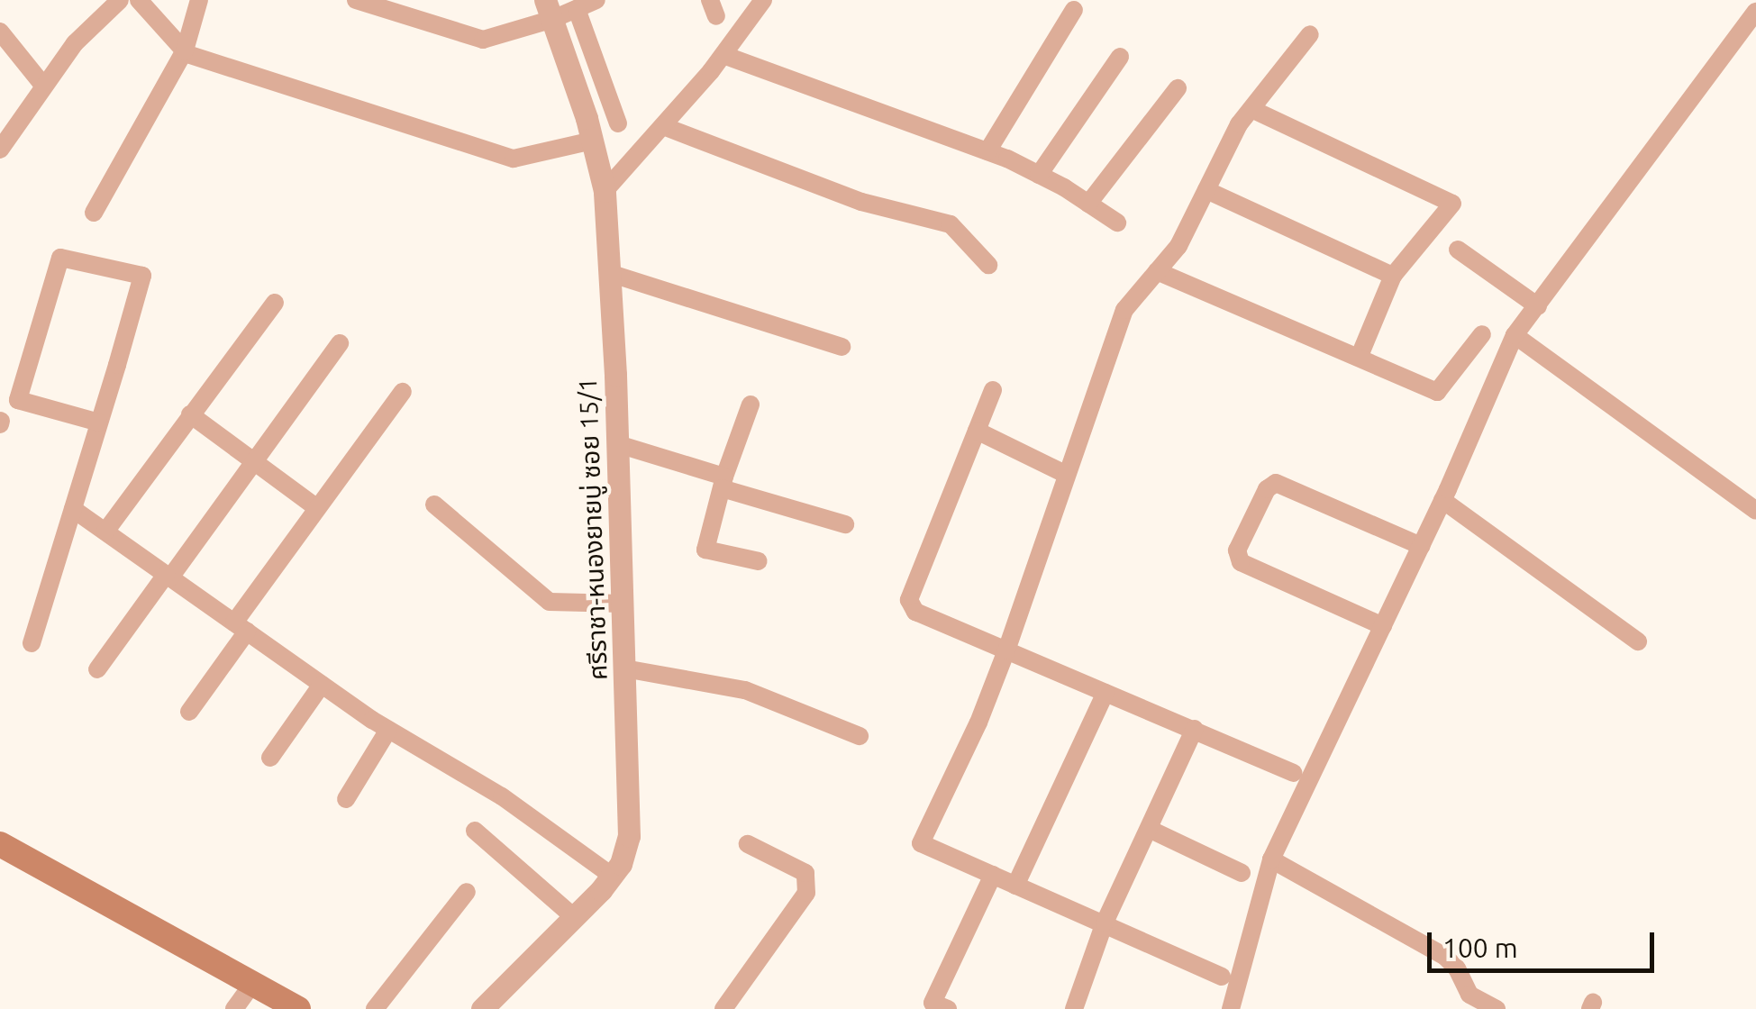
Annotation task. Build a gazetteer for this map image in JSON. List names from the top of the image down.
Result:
{
  "streets": {
    "street": ["ศรีราชา-หนองยายบู่ ซอย 15/1"]
  },
  "scale_bar": "100 m"
}
